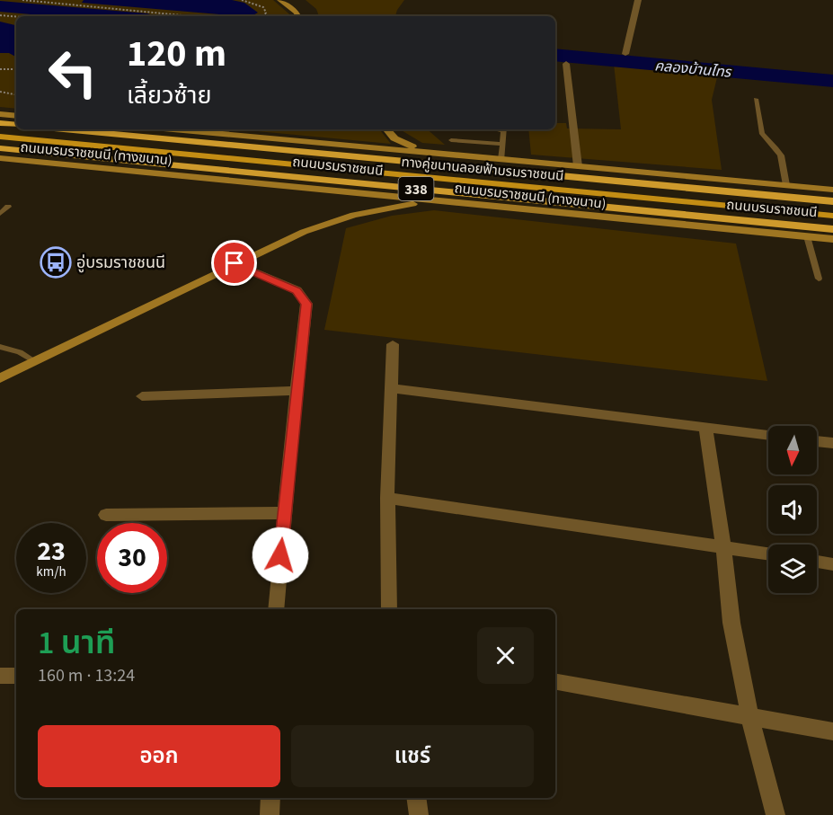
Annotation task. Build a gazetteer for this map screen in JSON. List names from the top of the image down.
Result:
{
  "streets": {
    "highway": ["ถนนบรมราชชนนี", "338"],
    "main road": ["ถนนบรมราชชนนี (ทางขนาน)", "ทางคู่ขนานลอยฟ้าบรมราชชนนี"]
  },
  "water": ["คลองบ้านไทร"],
  "places": {
    "bus stop": ["อู่บรมราชชนนี"]
  },
  "north": "bottom",
  "page": {
    "turn": ["120 m", "เลี้ยวซ้าย"],
    "speed": "23 km/h",
    "limit": "30",
    "heading": ["1 นาที", "160 m · 13:24"],
    "buttons": ["ออก", "แชร์"]
  }
}
